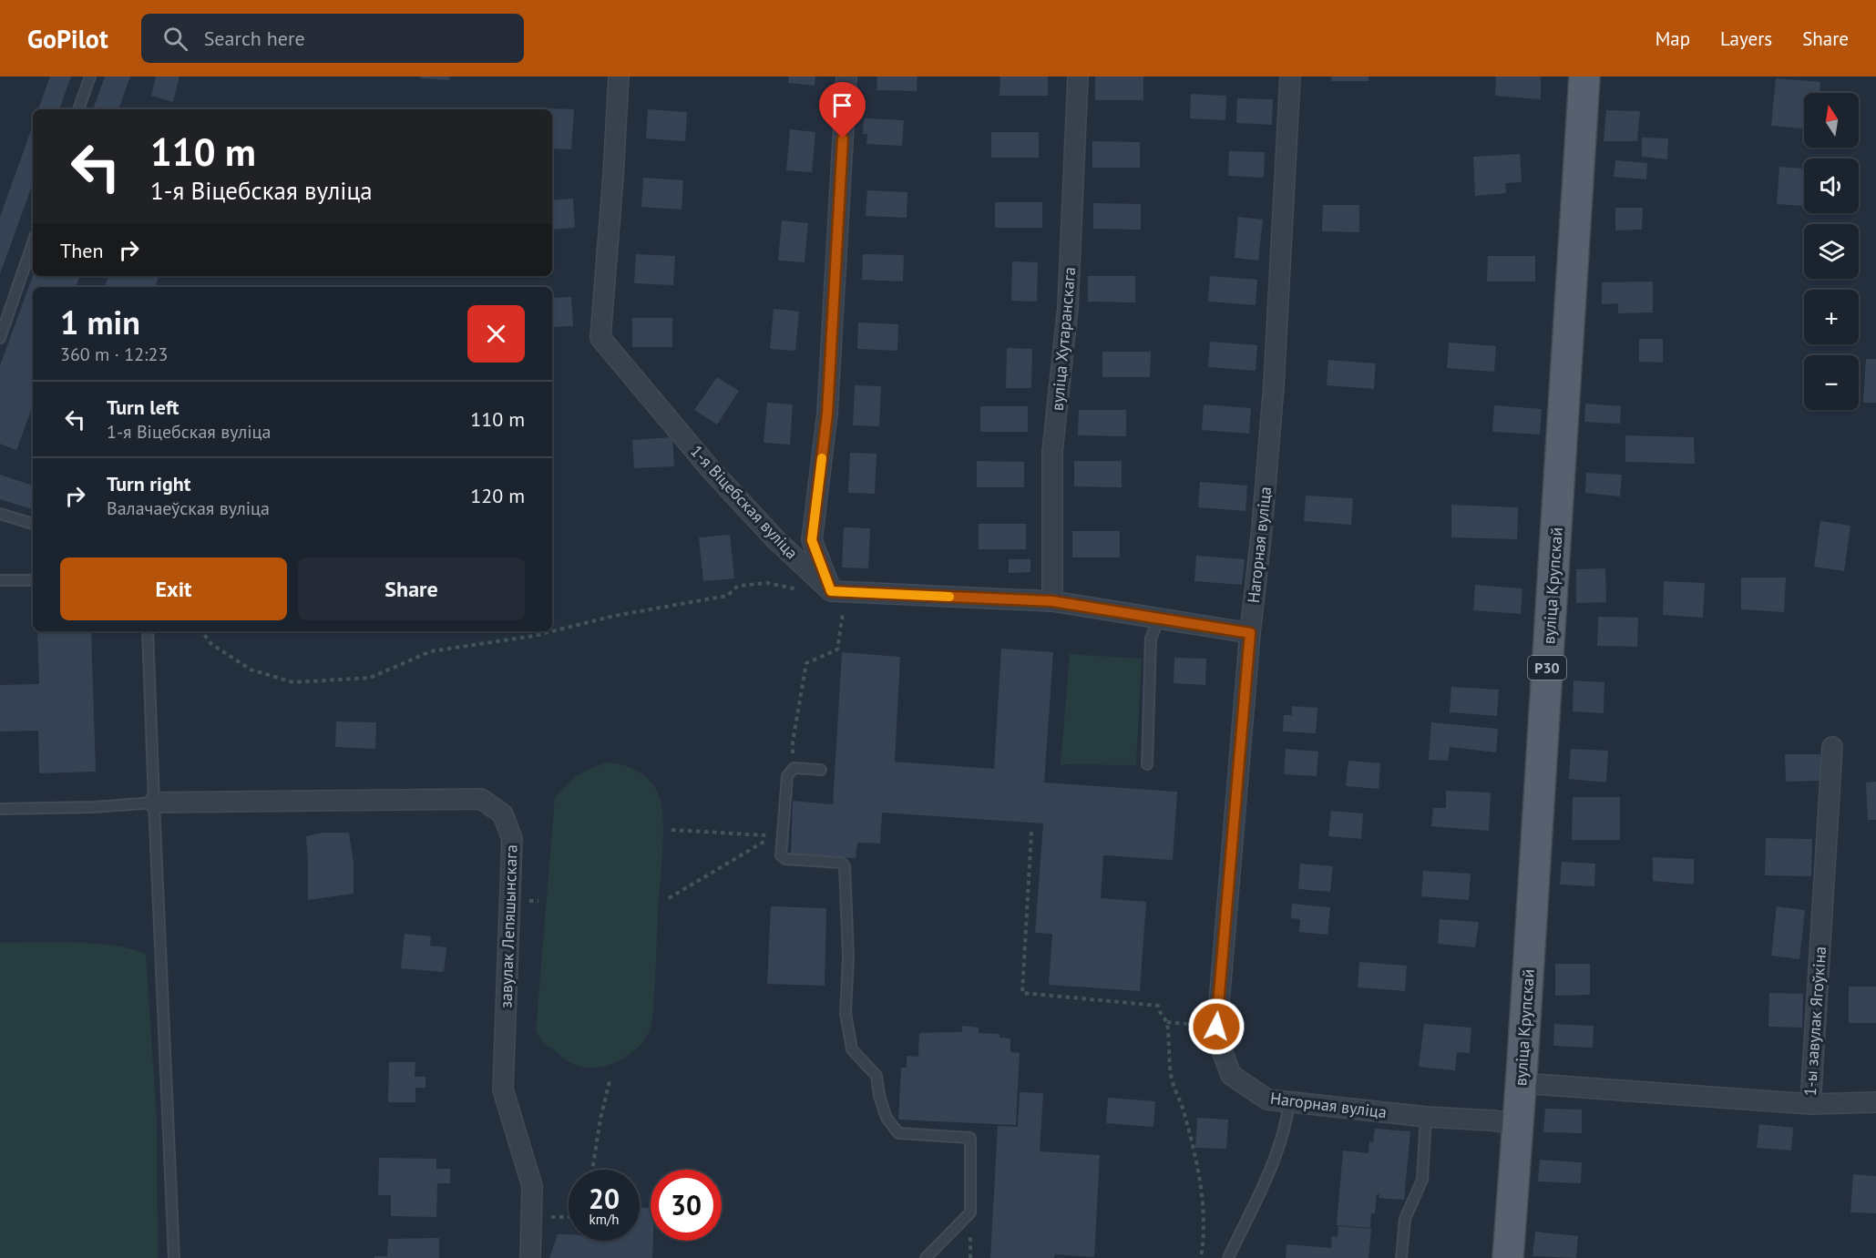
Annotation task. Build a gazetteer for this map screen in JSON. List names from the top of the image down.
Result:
{
  "streets": {
    "main road": ["вуліца Крупскай", "Р30"],
    "street": [
      "вуліца Хутаранскага",
      "1-я Віцебская вуліца",
      "Нагорная вуліца",
      "завулак Лепяшынскага",
      "1-ы завулак Ягоўкіна"
    ]
  },
  "crossings": [
    ["Нагорная вуліца", "вуліца Крупскай"],
    ["вуліца Крупскай", "1-ы завулак Ягоўкіна"]
  ],
  "north": "top",
  "page": {
    "header": "GoPilot",
    "search": "Search here",
    "nav": ["Map", "Layers", "Share"],
    "map_buttons": ["+", "−"],
    "turn": ["110 m", "1-я Віцебская вуліца"],
    "then": "Then",
    "heading": ["1 min", "360 m · 12:23"],
    "list": [
      {
        "name": "Turn left",
        "note": "1-я Віцебская вуліца",
        "value": "110 m"
      },
      {
        "name": "Turn right",
        "note": "Валачаеўская вуліца",
        "value": "120 m"
      }
    ],
    "buttons": ["Exit", "Share"],
    "speed": "20 km/h",
    "limit": "30"
  }
}
